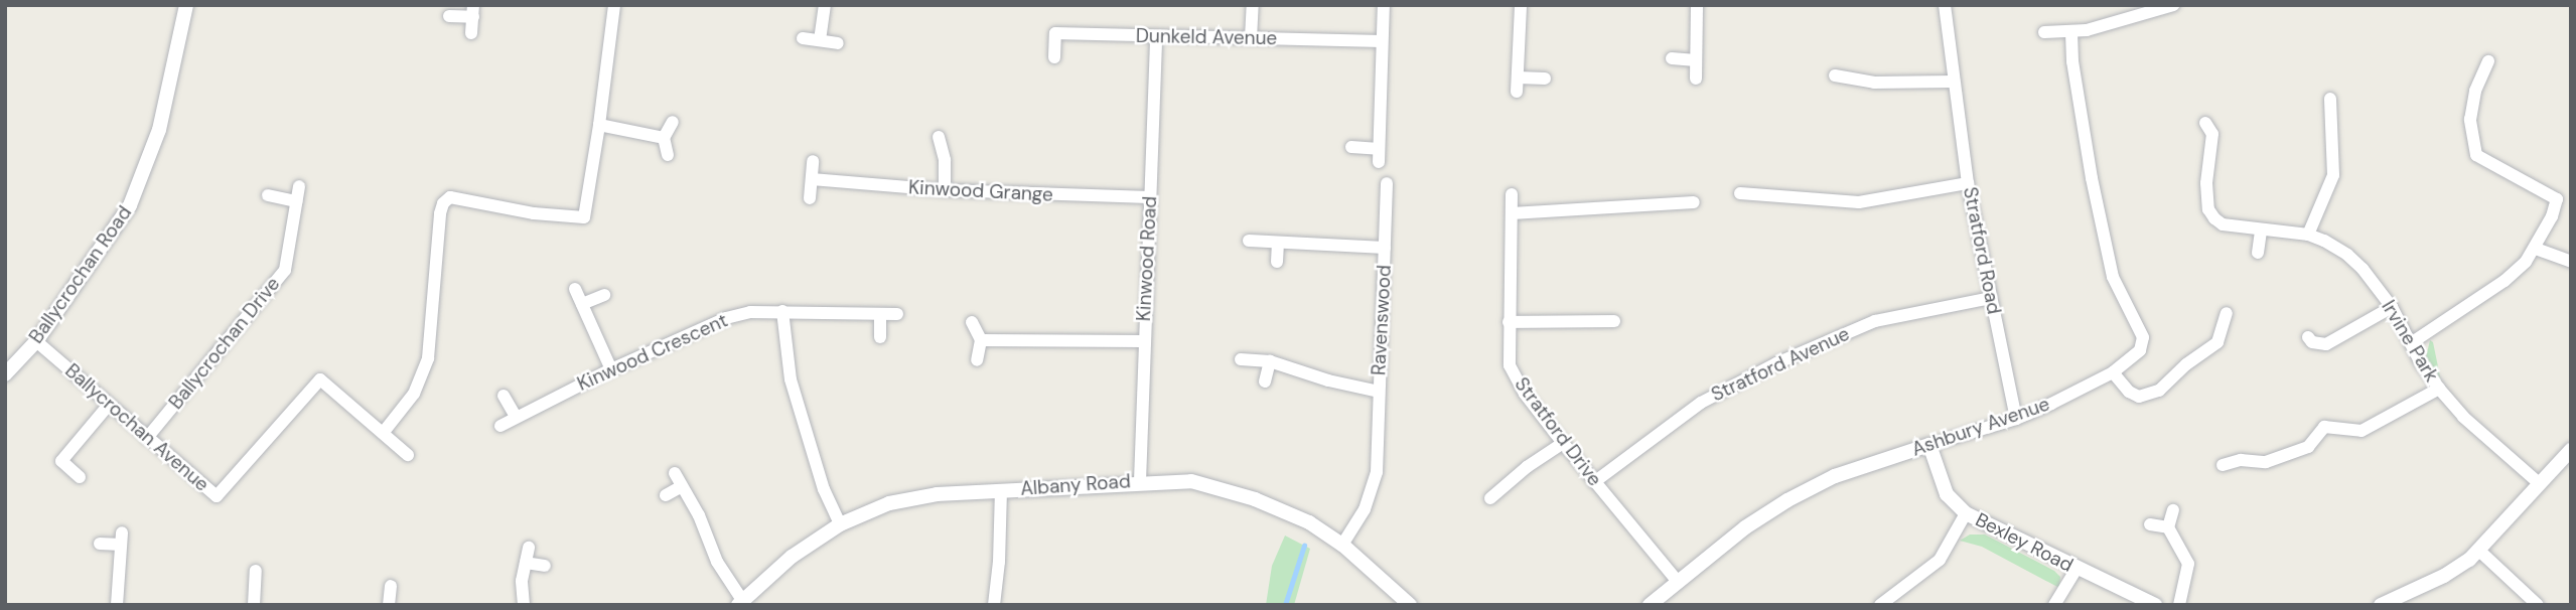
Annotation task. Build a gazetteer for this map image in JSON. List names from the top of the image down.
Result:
{
  "streets": {
    "street": [
      "Dunkeld Avenue",
      "Kinwood Grange",
      "Stratford Road",
      "Kinwood Road",
      "Ballycrochan Road",
      "Ravenswood",
      "Irvine Park",
      "Ballycrochan Drive",
      "Kinwood Crescent",
      "Stratford Avenue",
      "Ashbury Avenue",
      "Ballycrochan Avenue",
      "Stratford Drive",
      "Albany Road",
      "Bexley Road"
    ]
  },
  "crossings": [
    ["Dunkeld Avenue", "Kinwood Road"],
    ["Kinwood Grange", "Kinwood Road"],
    ["Stratford Road", "Stratford Avenue"],
    ["Stratford Road", "Ashbury Avenue"],
    ["Kinwood Road", "Albany Road"],
    ["Ballycrochan Road", "Ballycrochan Avenue"],
    ["Ravenswood", "Albany Road"],
    ["Ballycrochan Drive", "Ballycrochan Avenue"],
    ["Stratford Avenue", "Stratford Drive"],
    ["Ashbury Avenue", "Stratford Drive"],
    ["Ashbury Avenue", "Bexley Road"]
  ]
}
